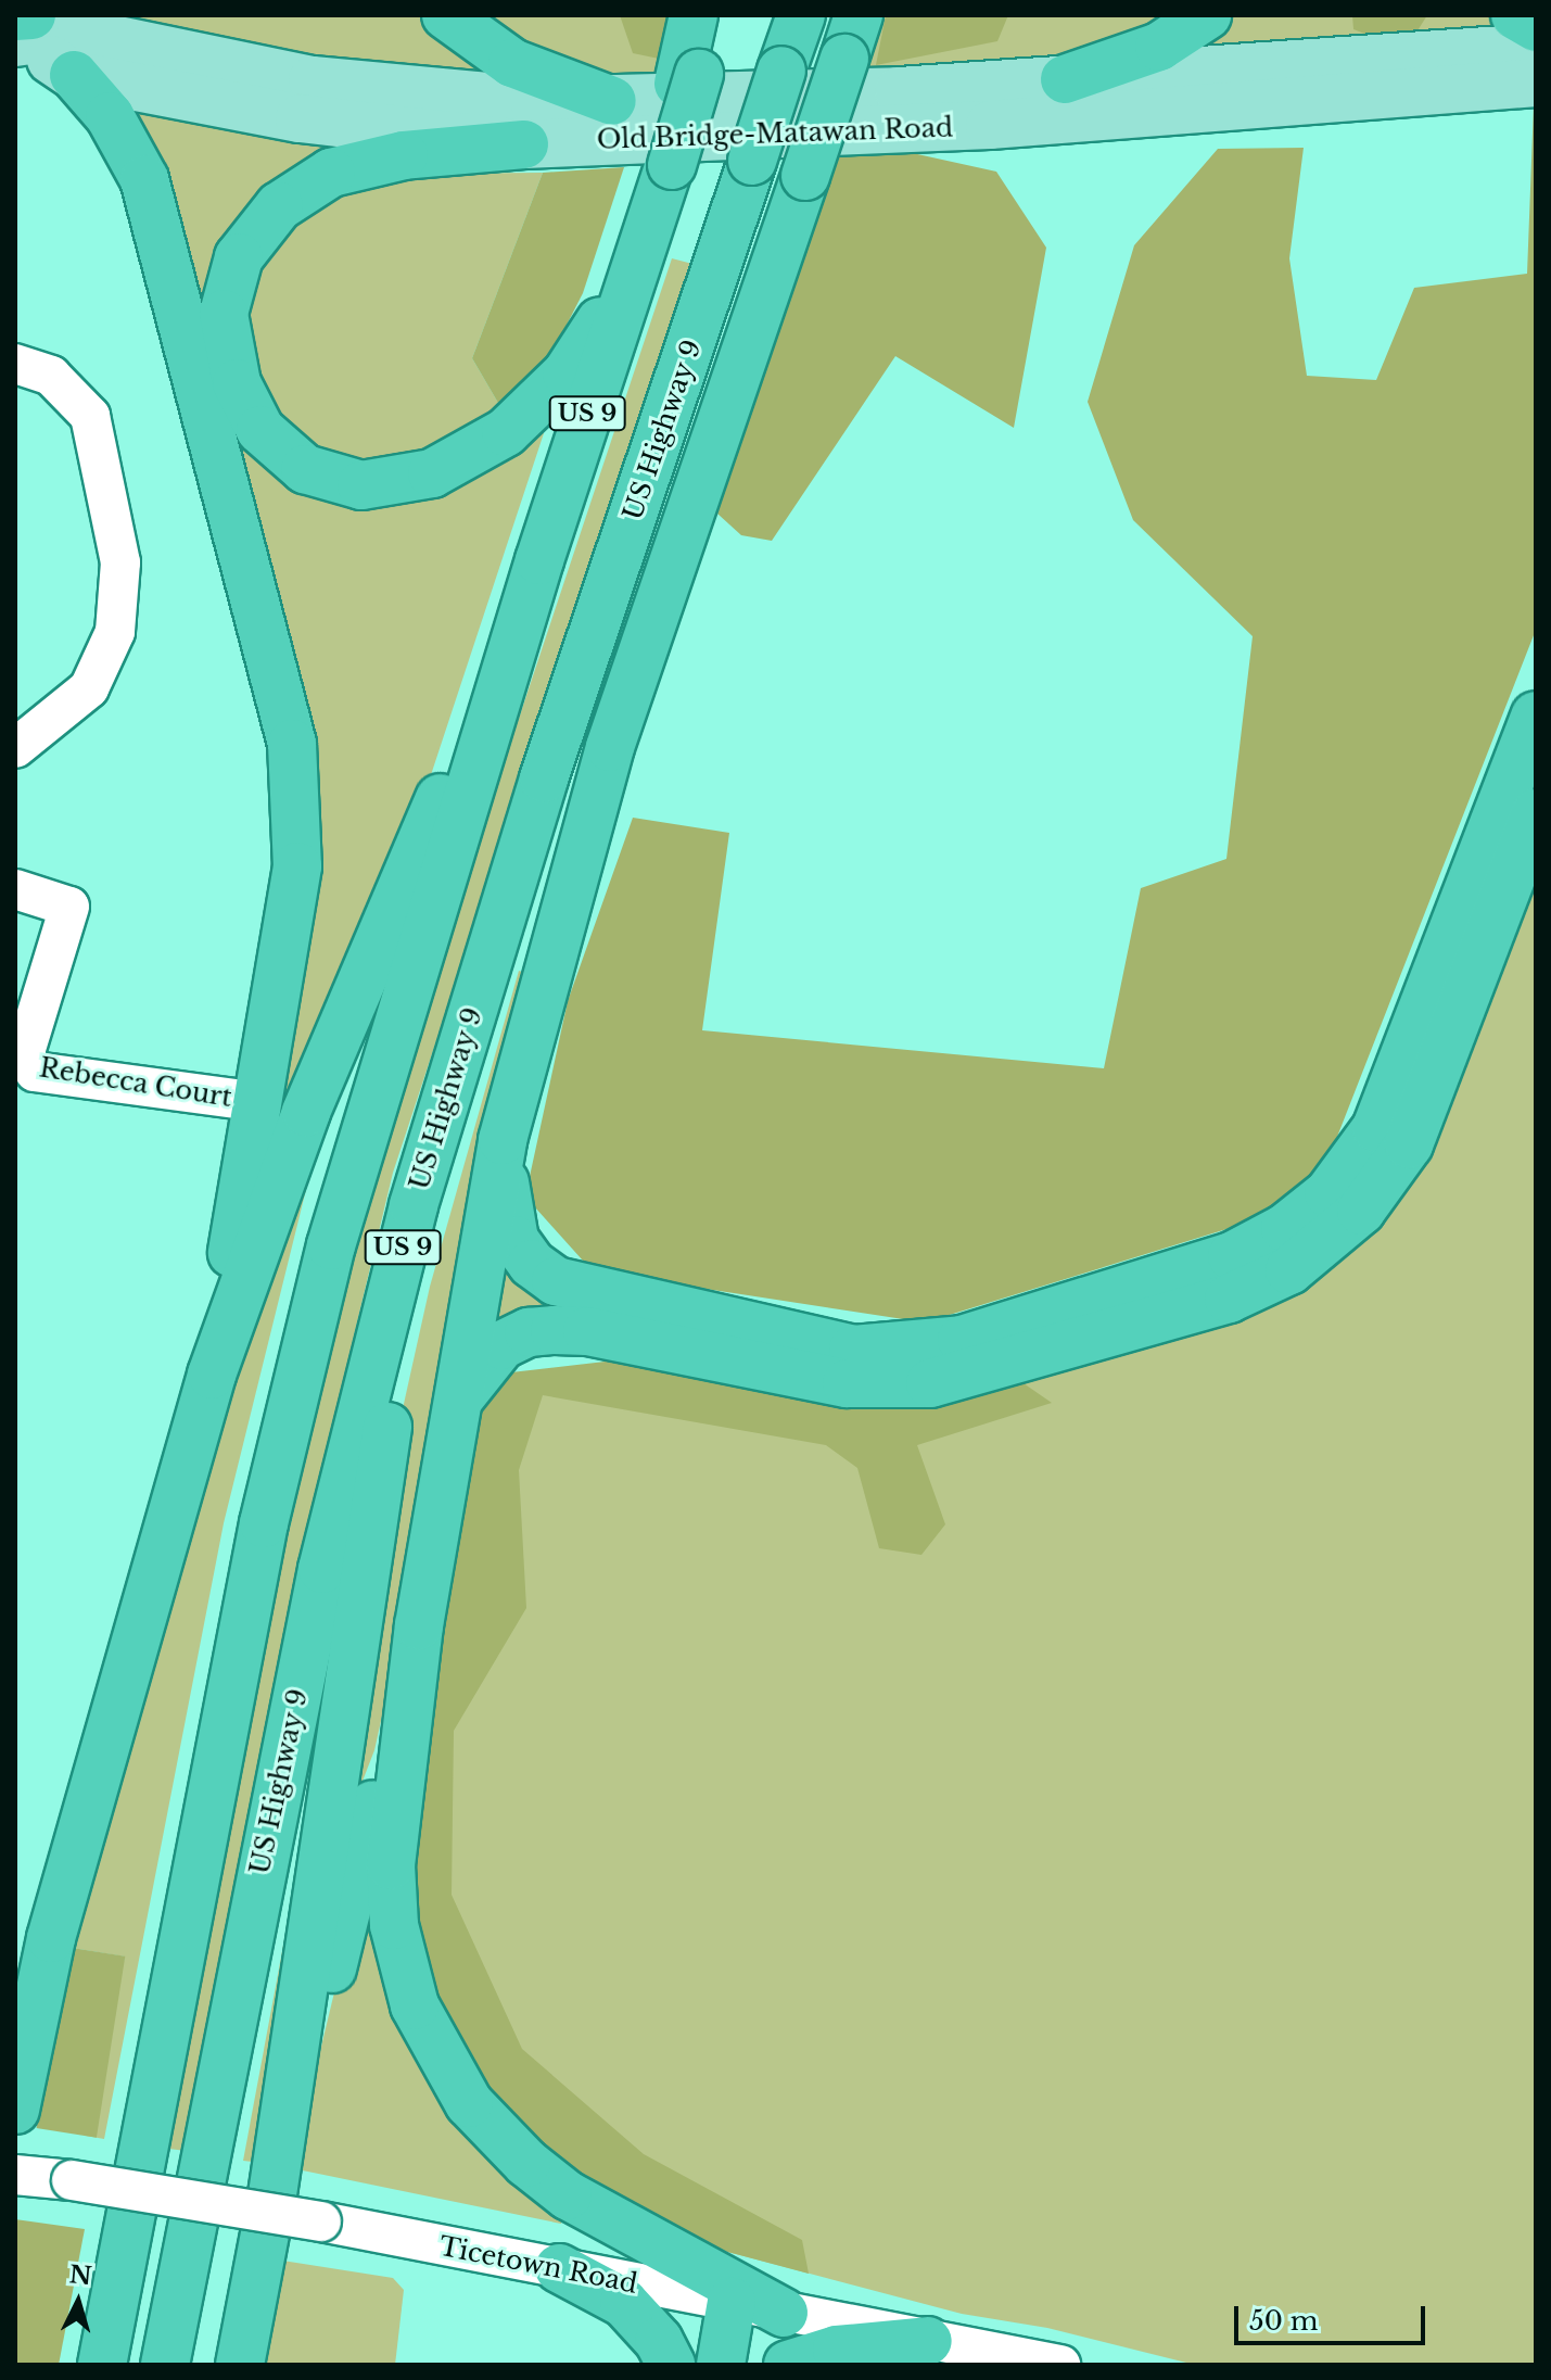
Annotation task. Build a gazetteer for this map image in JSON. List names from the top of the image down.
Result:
{
  "streets": {
    "highway": ["US 9", "US Highway 9"],
    "main road": ["Old Bridge-Matawan Road"],
    "street": ["Rebecca Court", "Ticetown Road"]
  },
  "scale_bar": "50 m",
  "north": "top"
}
